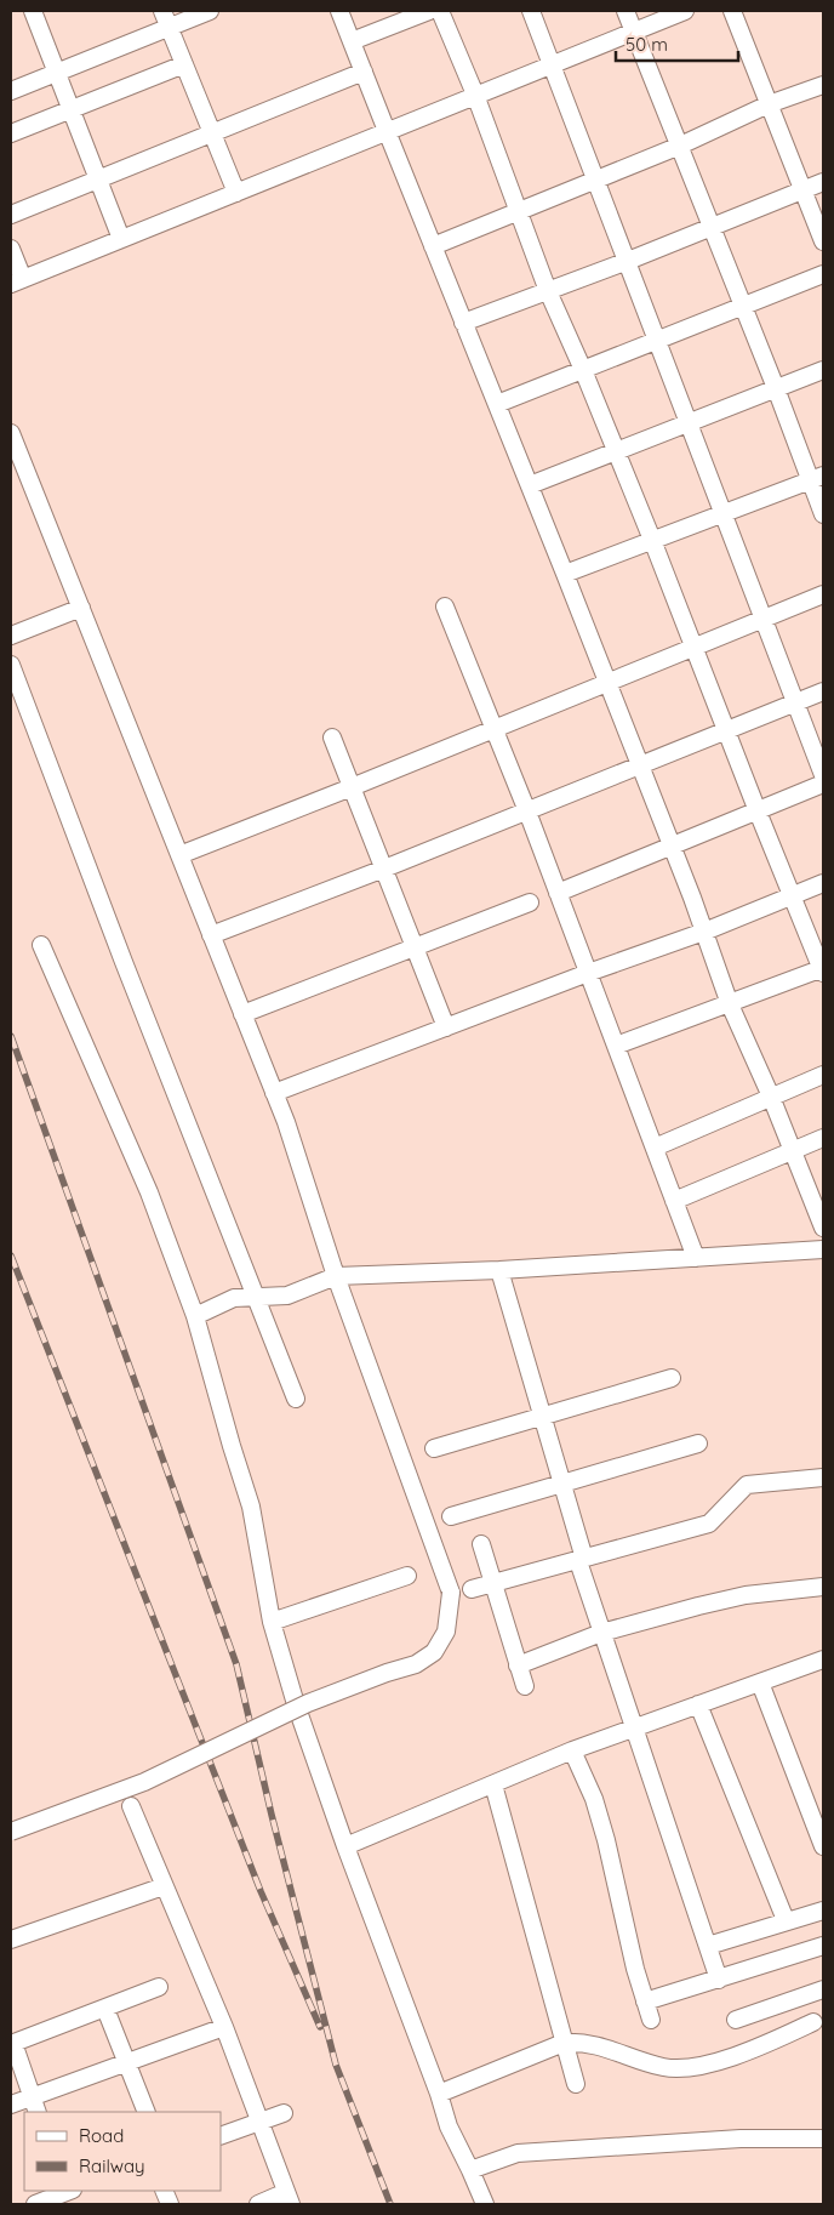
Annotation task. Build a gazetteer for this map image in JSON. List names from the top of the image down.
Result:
{
  "legend": ["Road", "Railway"],
  "scale_bar": "50 m"
}
